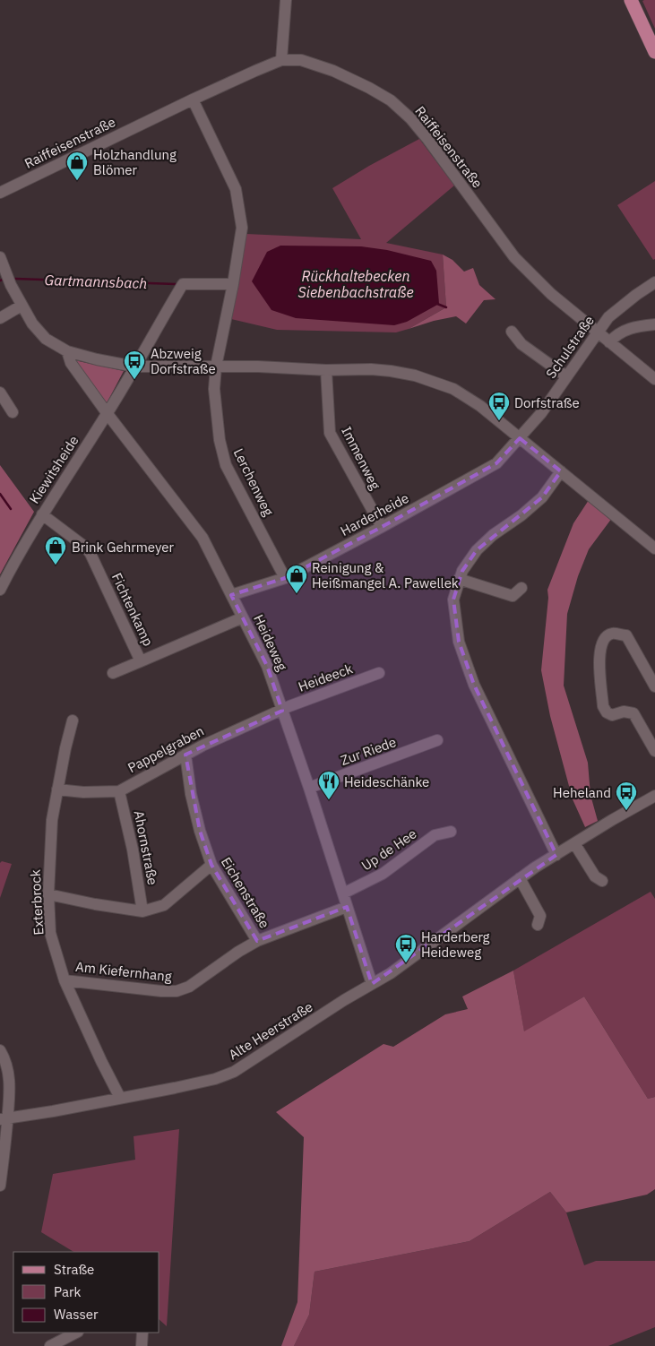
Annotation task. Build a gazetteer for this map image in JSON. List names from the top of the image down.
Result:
{
  "streets": {
    "street": [
      "Raiffeisenstraße",
      "Schulstraße",
      "Immenweg",
      "Kiewitsheide",
      "Lerchenweg",
      "Harderheide",
      "Fichtenkamp",
      "Heideweg",
      "Heideeck",
      "Pappelgraben",
      "Zur Riede",
      "Ahornstraße",
      "Up de Hee",
      "Eichenstraße",
      "Exterbrock",
      "Am Kiefernhang",
      "Alte Heerstraße"
    ]
  },
  "crossings": [
    ["Raiffeisenstraße", "Schulstraße"],
    ["Raiffeisenstraße", "Lerchenweg"],
    ["Schulstraße", "Harderheide"],
    ["Immenweg", "Harderheide"],
    ["Kiewitsheide", "Lerchenweg"],
    ["Kiewitsheide", "Fichtenkamp"],
    ["Kiewitsheide", "Heideweg"],
    ["Lerchenweg", "Harderheide"],
    ["Harderheide", "Heideweg"],
    ["Fichtenkamp", "Heideweg"],
    ["Heideweg", "Heideeck"],
    ["Heideweg", "Pappelgraben"],
    ["Heideweg", "Zur Riede"],
    ["Heideweg", "Up de Hee"],
    ["Heideweg", "Am Kiefernhang"],
    ["Heideweg", "Alte Heerstraße"],
    ["Heideeck", "Pappelgraben"],
    ["Pappelgraben", "Ahornstraße"],
    ["Pappelgraben", "Eichenstraße"],
    ["Pappelgraben", "Exterbrock"],
    ["Eichenstraße", "Am Kiefernhang"],
    ["Exterbrock", "Am Kiefernhang"],
    ["Exterbrock", "Alte Heerstraße"]
  ],
  "water": ["Rückhaltebecken Siebenbachstraße", "Gartmannsbach"],
  "places": {
    "shop": ["Holzhandlung Blömer", "Brink Gehrmeyer", "Reinigung & Heißmangel A. Pawellek"],
    "bus stop": [
      "Abzweig Dorfstraße",
      "Dorfstraße",
      "Heheland",
      "Harderberg Heideweg"
    ],
    "restaurant": ["Heideschänke"]
  },
  "legend": ["Straße", "Park", "Wasser"]
}
